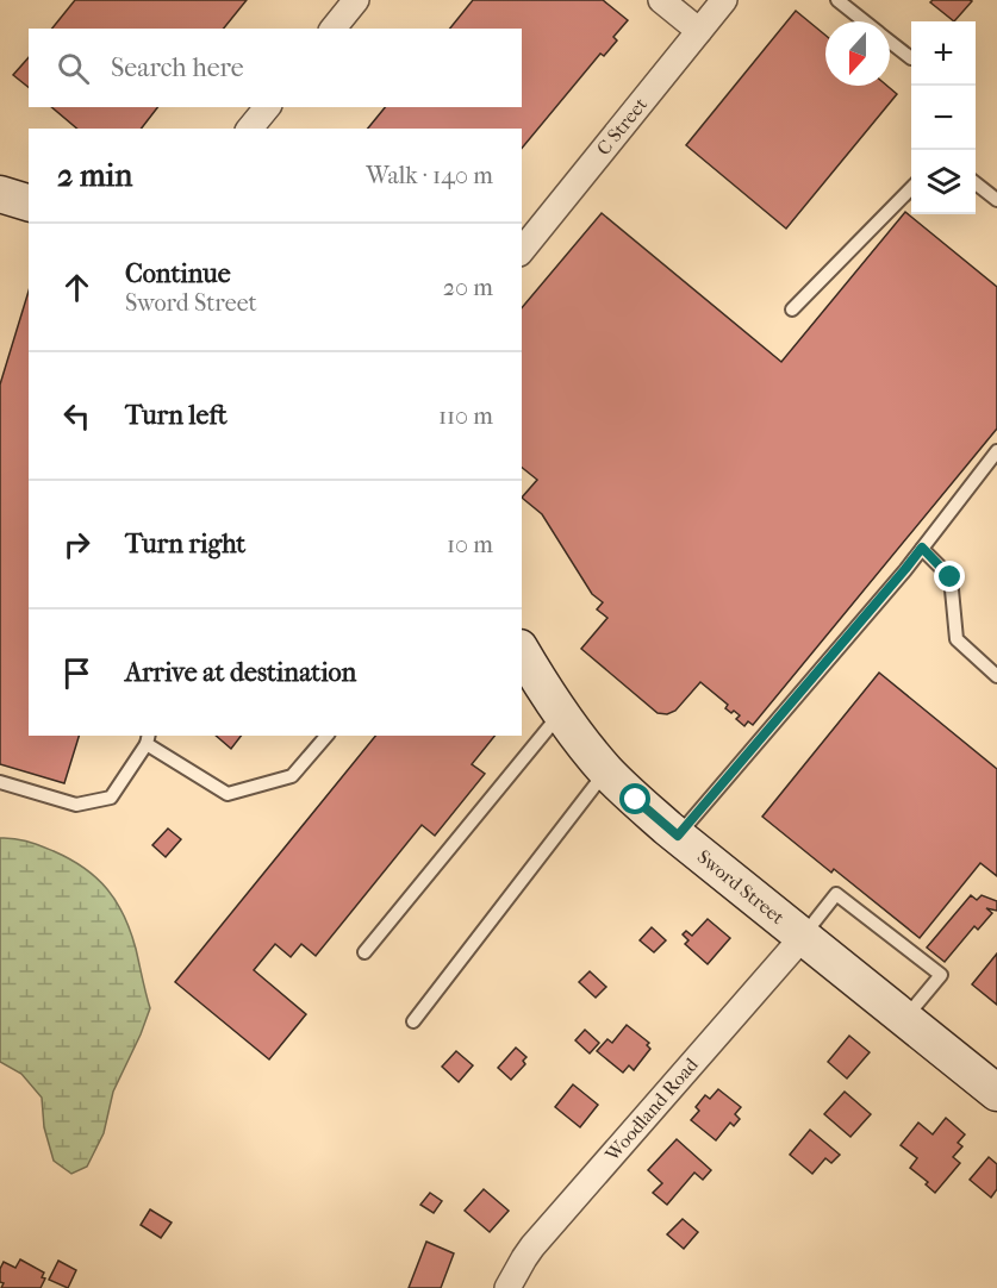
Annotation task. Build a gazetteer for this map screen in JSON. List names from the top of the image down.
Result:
{
  "streets": {
    "street": ["C Street", "Sword Street", "Woodland Road"]
  },
  "crossings": [
    ["Sword Street", "Woodland Road"]
  ],
  "north": "bottom",
  "page": {
    "map_buttons": ["+", "−"],
    "search": "Search here",
    "heading": ["2 min", "Walk · 140 m"],
    "list": [
      ["Continue", "Sword Street", "20 m"],
      ["Turn left", "110 m"],
      ["Turn right", "10 m"],
      "Arrive at destination"
    ]
  }
}
